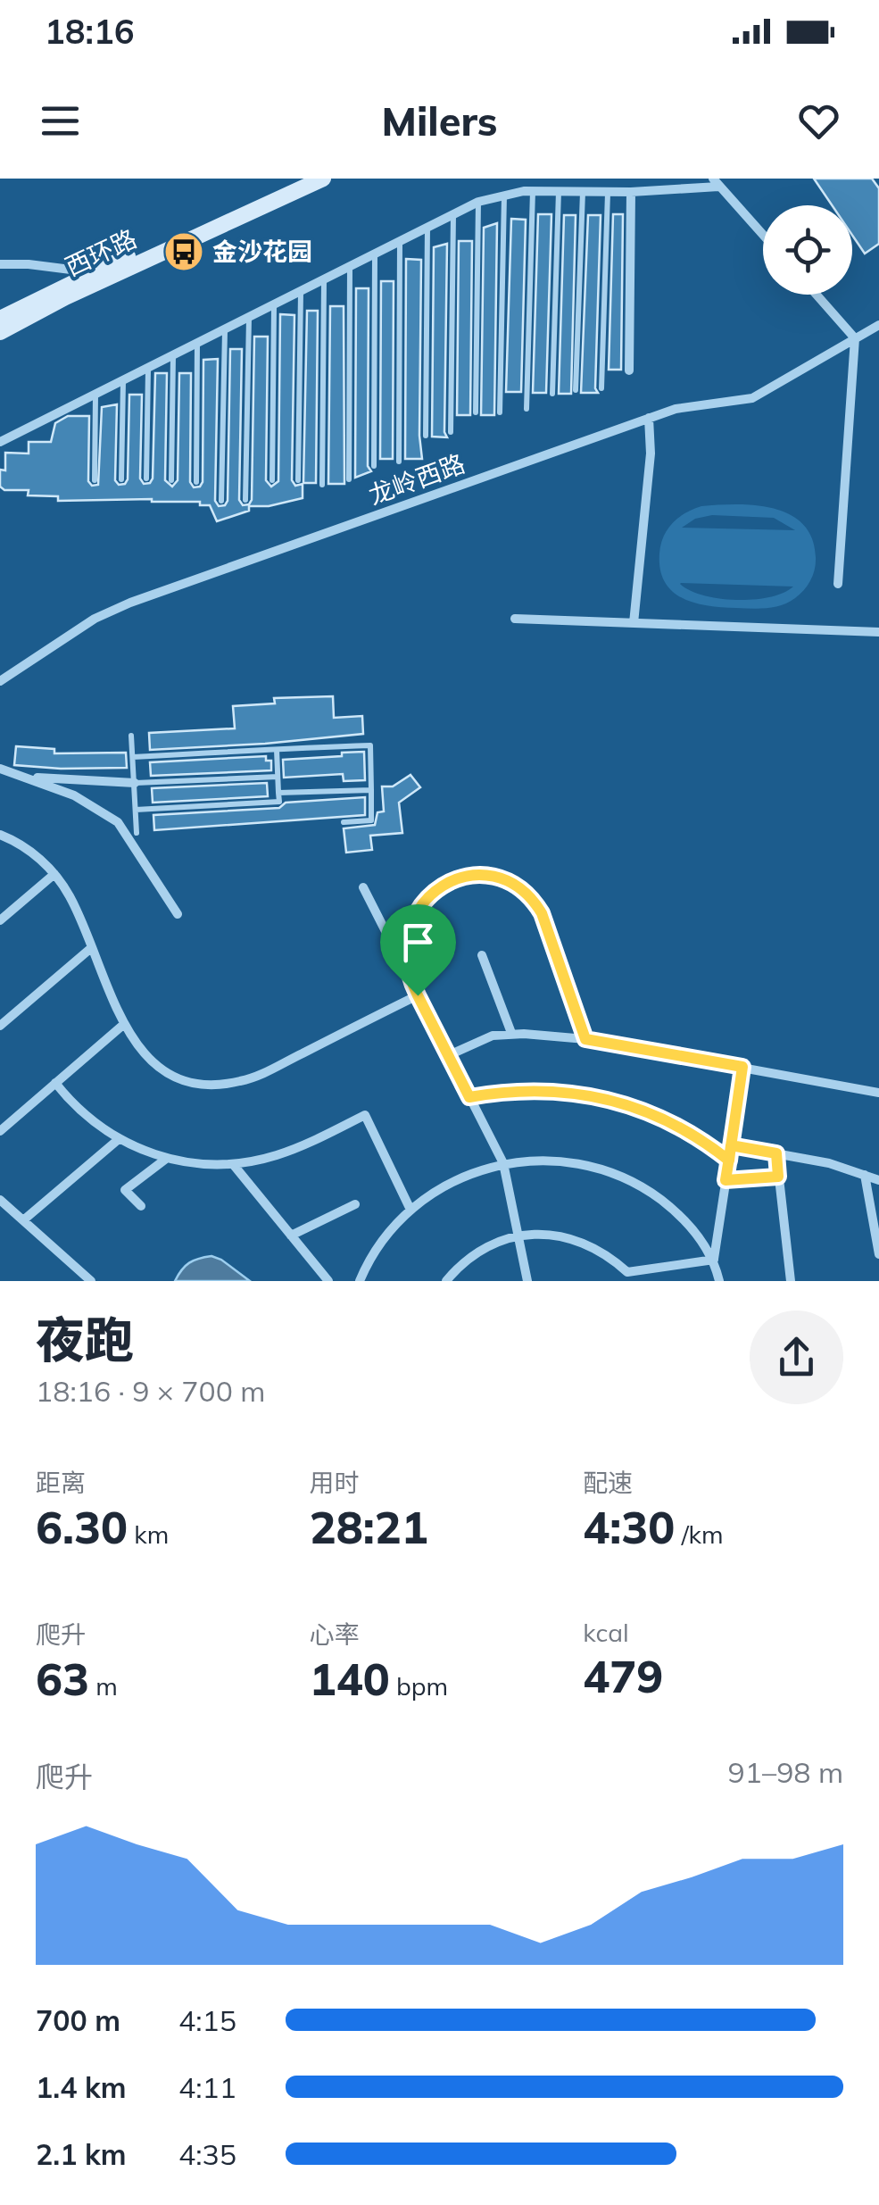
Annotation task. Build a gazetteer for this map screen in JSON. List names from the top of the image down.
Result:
{
  "streets": {
    "main road": ["西环路"],
    "street": ["龙岭西路"]
  },
  "places": {
    "bus stop": ["金沙花园"]
  },
  "page": {
    "status": "18:16",
    "header": "Milers",
    "heading": ["夜跑", "18:16 · 9 × 700 m"],
    "stats": [
      ["距离", "6.30 km"],
      ["用时", "28:21"],
      ["配速", "4:30 /km"],
      ["爬升", "63 m"],
      ["心率", "140 bpm"],
      ["kcal", "479"]
    ],
    "chart": ["爬升", "91–98 m"],
    "list": [
      {
        "name": "700 m",
        "note": "4:15"
      },
      {
        "name": "1.4 km",
        "note": "4:11"
      },
      {
        "name": "2.1 km",
        "note": "4:35"
      }
    ]
  }
}
